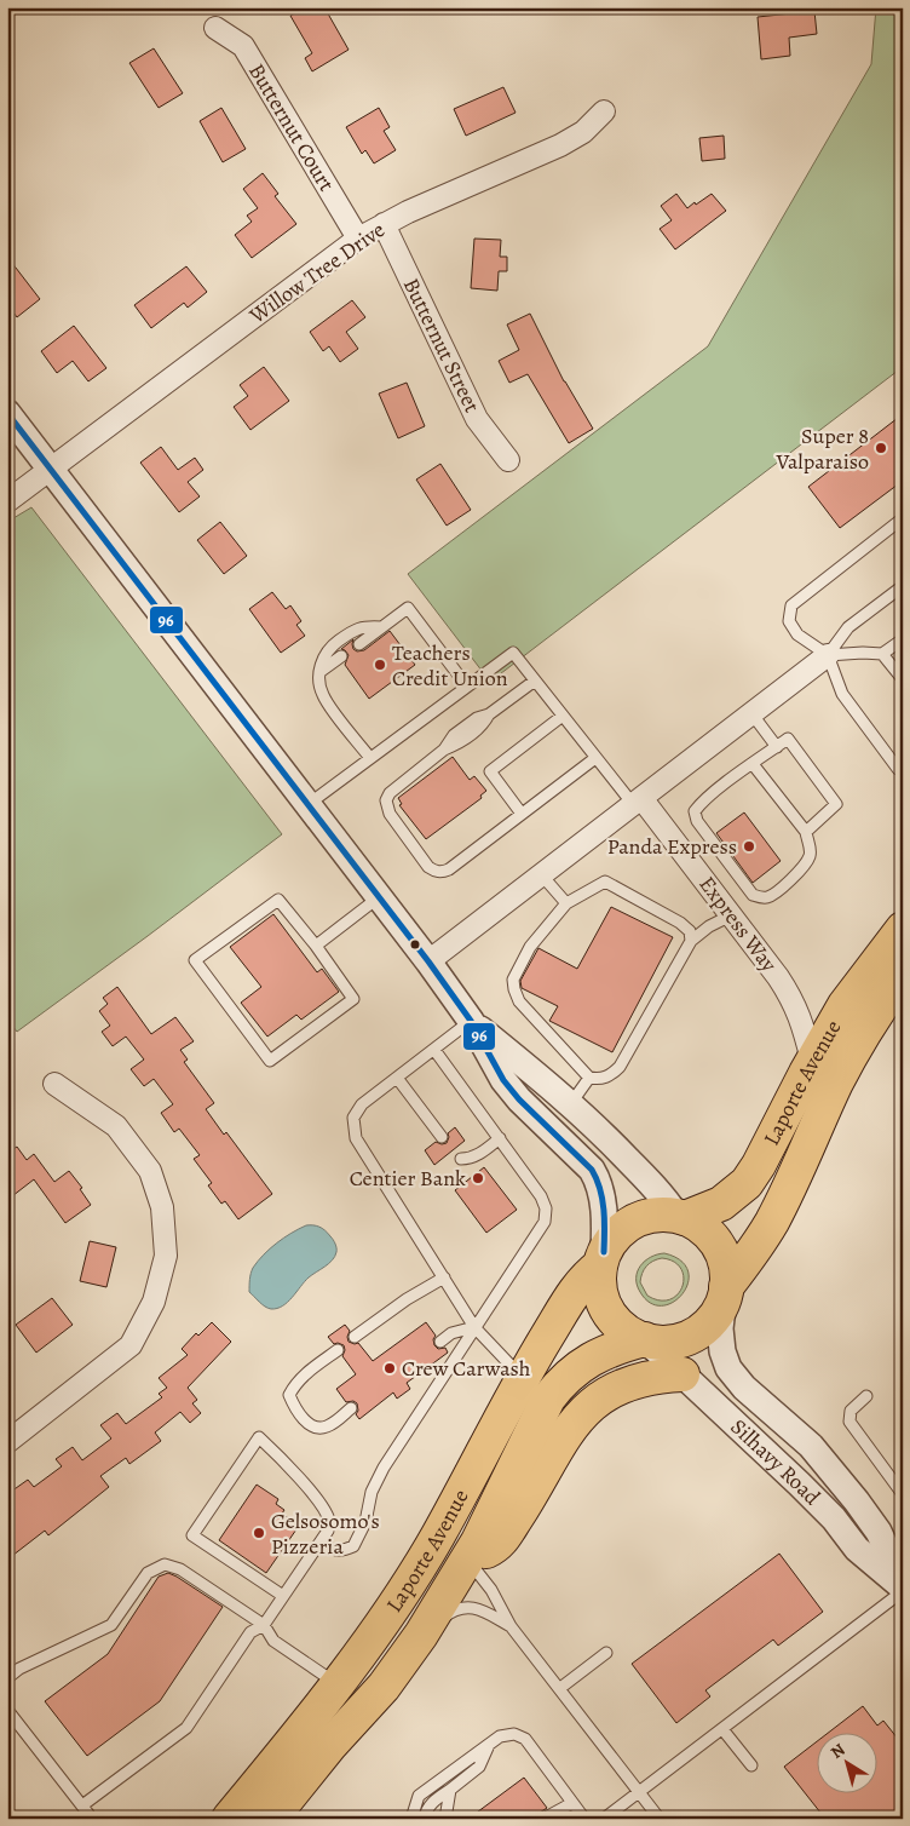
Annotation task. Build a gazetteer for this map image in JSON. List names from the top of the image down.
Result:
{
  "streets": {
    "main road": ["Laporte Avenue"],
    "street": [
      "Butternut Court",
      "Willow Tree Drive",
      "Butternut Street",
      "Express Way",
      "Silhavy Road"
    ]
  },
  "crossings": [
    ["Butternut Court", "Willow Tree Drive"],
    ["Willow Tree Drive", "Butternut Street"],
    ["Express Way", "Laporte Avenue"],
    ["Laporte Avenue", "Silhavy Road"]
  ],
  "places": [
    "Super 8 Valparaiso",
    "Teachers Credit Union",
    "Panda Express",
    "Centier Bank",
    "Crew Carwash",
    "Gelsosomo's Pizzeria"
  ],
  "lines": ["transit line 96"],
  "north": "top left"
}
